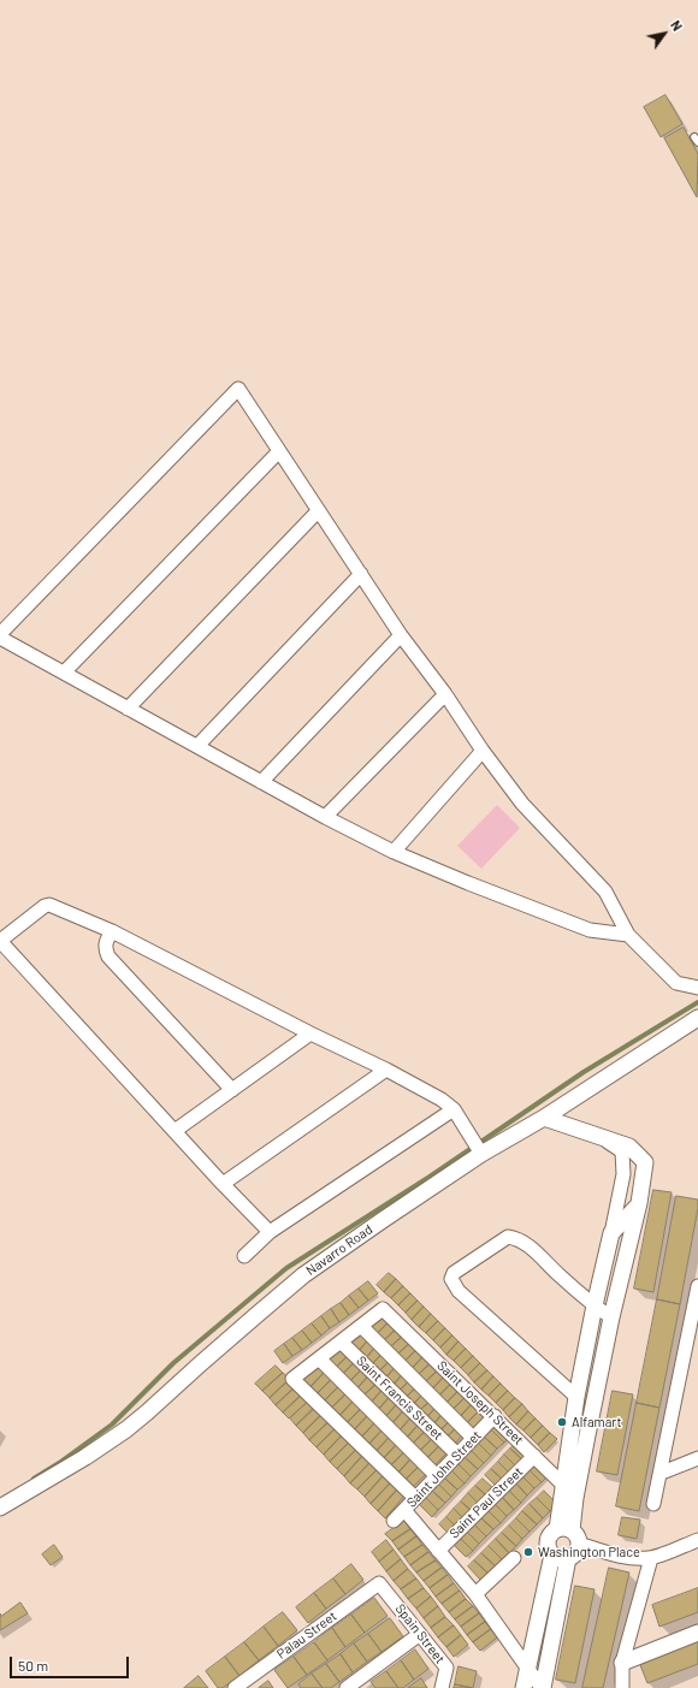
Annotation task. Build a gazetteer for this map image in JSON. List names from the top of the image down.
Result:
{
  "streets": {
    "street": [
      "Navarro Road",
      "Saint Francis Street",
      "Saint Joseph Street",
      "Saint John Street",
      "Saint Paul Street",
      "Spain Street",
      "Palau Street"
    ]
  },
  "crossings": [
    ["Saint Francis Street", "Saint John Street"],
    ["Saint Joseph Street", "Saint John Street"],
    ["Saint Joseph Street", "Saint Paul Street"],
    ["Spain Street", "Palau Street"]
  ],
  "places": ["Alfamart", "Washington Place"],
  "scale_bar": "50 m",
  "north": "top right"
}
